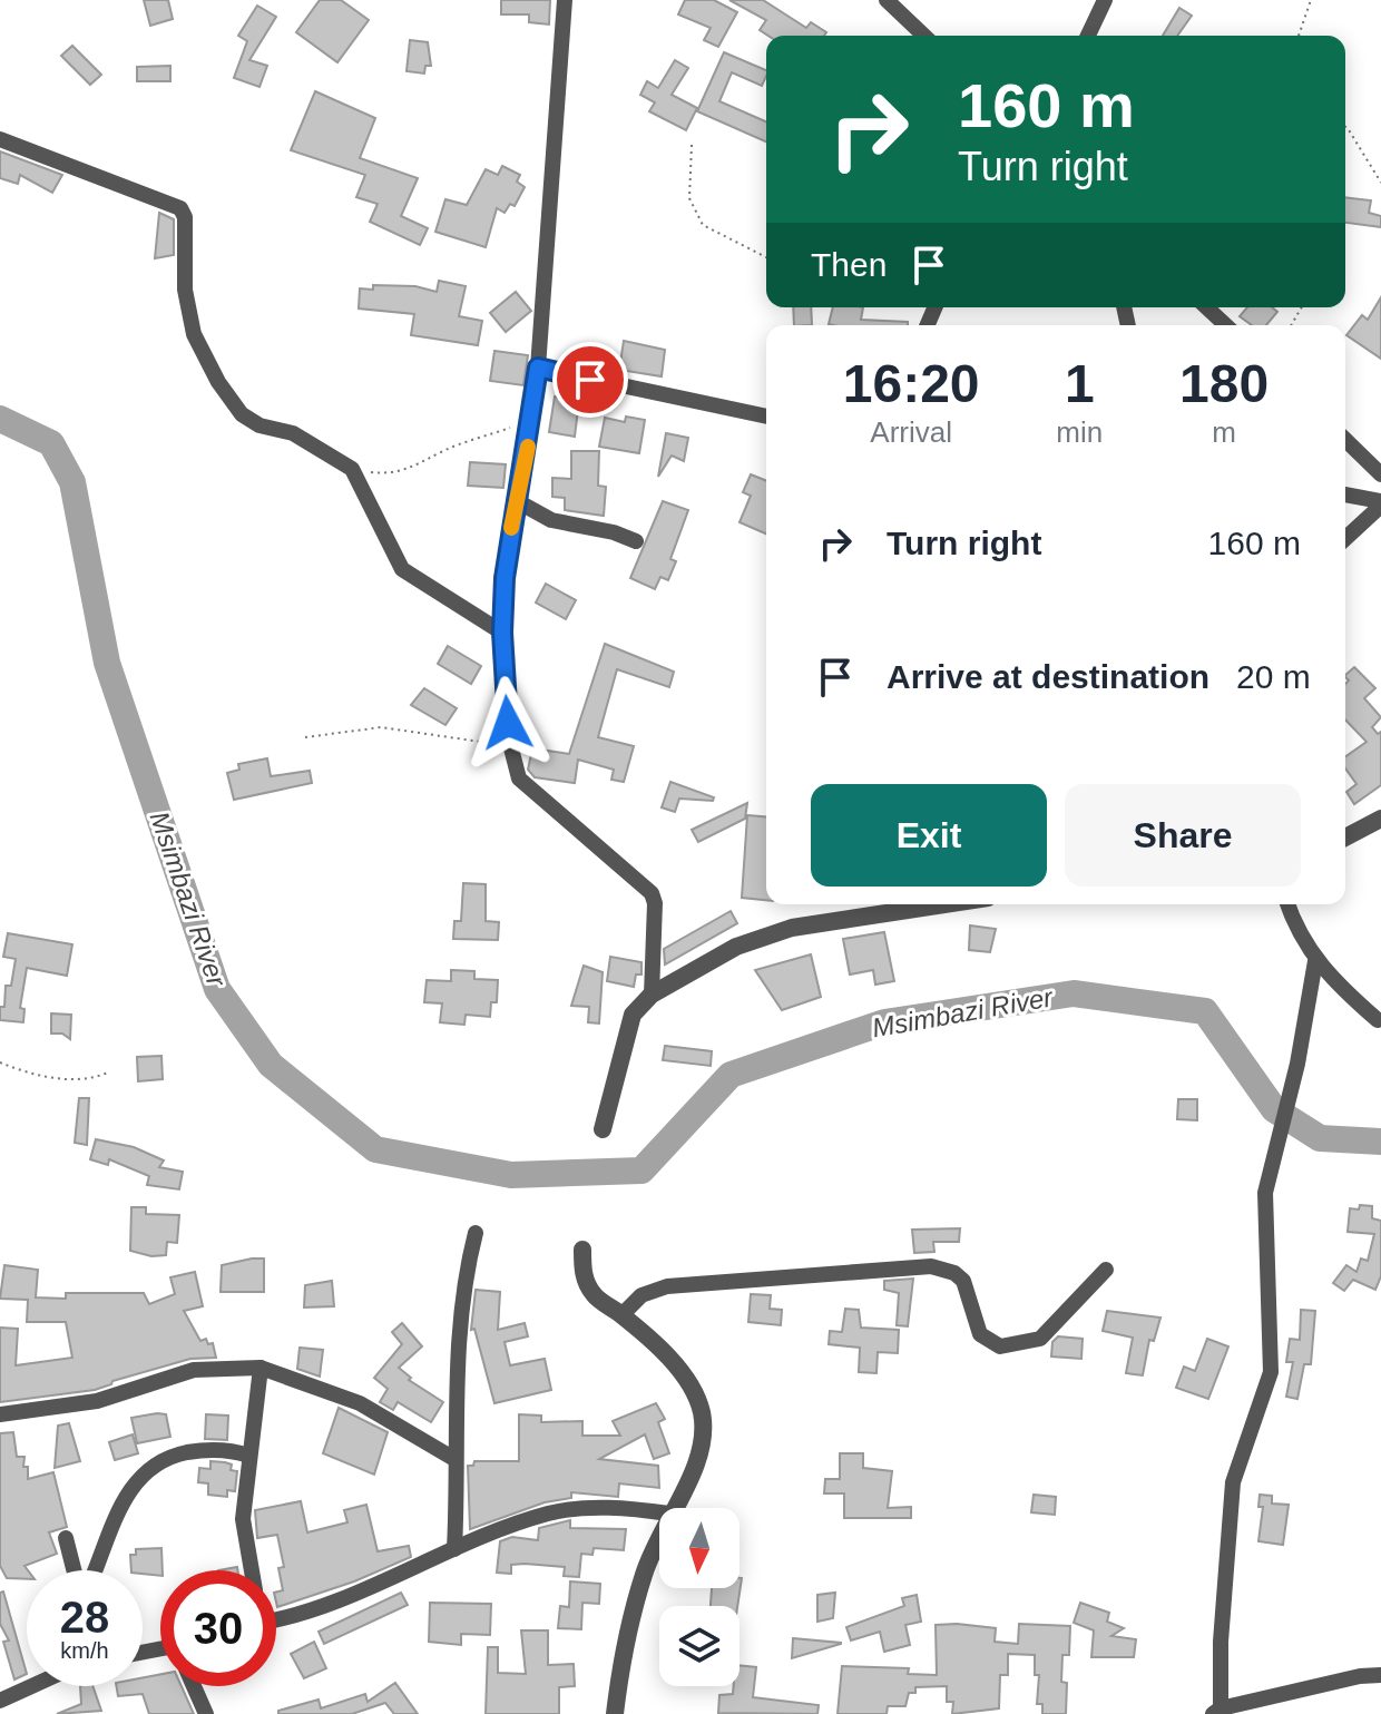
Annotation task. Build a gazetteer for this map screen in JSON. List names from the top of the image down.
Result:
{
  "water": ["Msimbazi River"],
  "north": "bottom",
  "page": {
    "turn": ["160 m", "Turn right"],
    "then": "Then",
    "eta": [
      "16:20",
      "Arrival",
      "1",
      "min",
      "180",
      "m"
    ],
    "list": [
      {
        "name": "Turn right",
        "value": "160 m"
      },
      {
        "name": "Arrive at destination",
        "value": "20 m"
      }
    ],
    "buttons": ["Exit", "Share"],
    "speed": "28 km/h",
    "limit": "30"
  }
}
